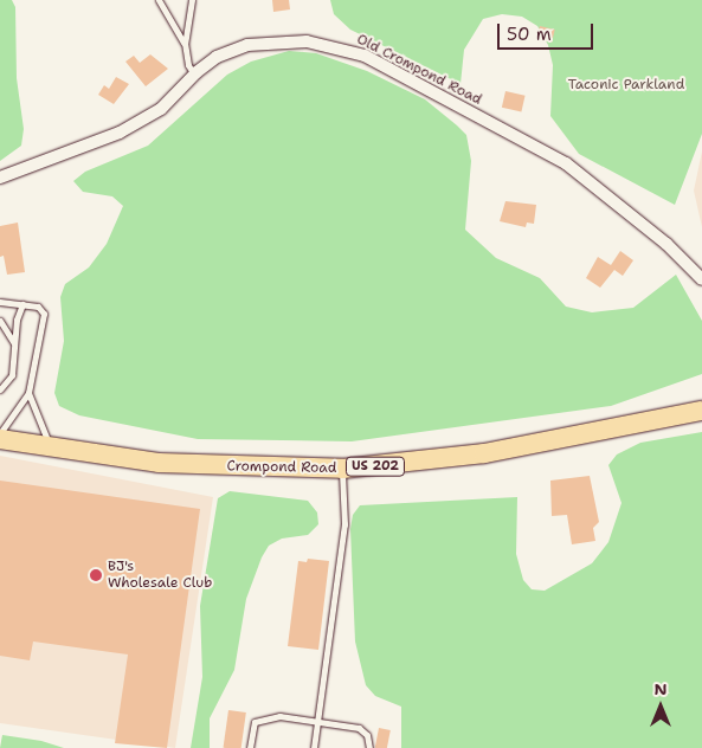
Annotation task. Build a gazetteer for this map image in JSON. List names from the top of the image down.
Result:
{
  "streets": {
    "highway": ["US 202", "Crompond Road"],
    "street": ["Old Crompond Road"]
  },
  "parks": ["Taconic Parkland"],
  "places": ["BJ's Wholesale Club"],
  "scale_bar": "50 m",
  "north": "top"
}
